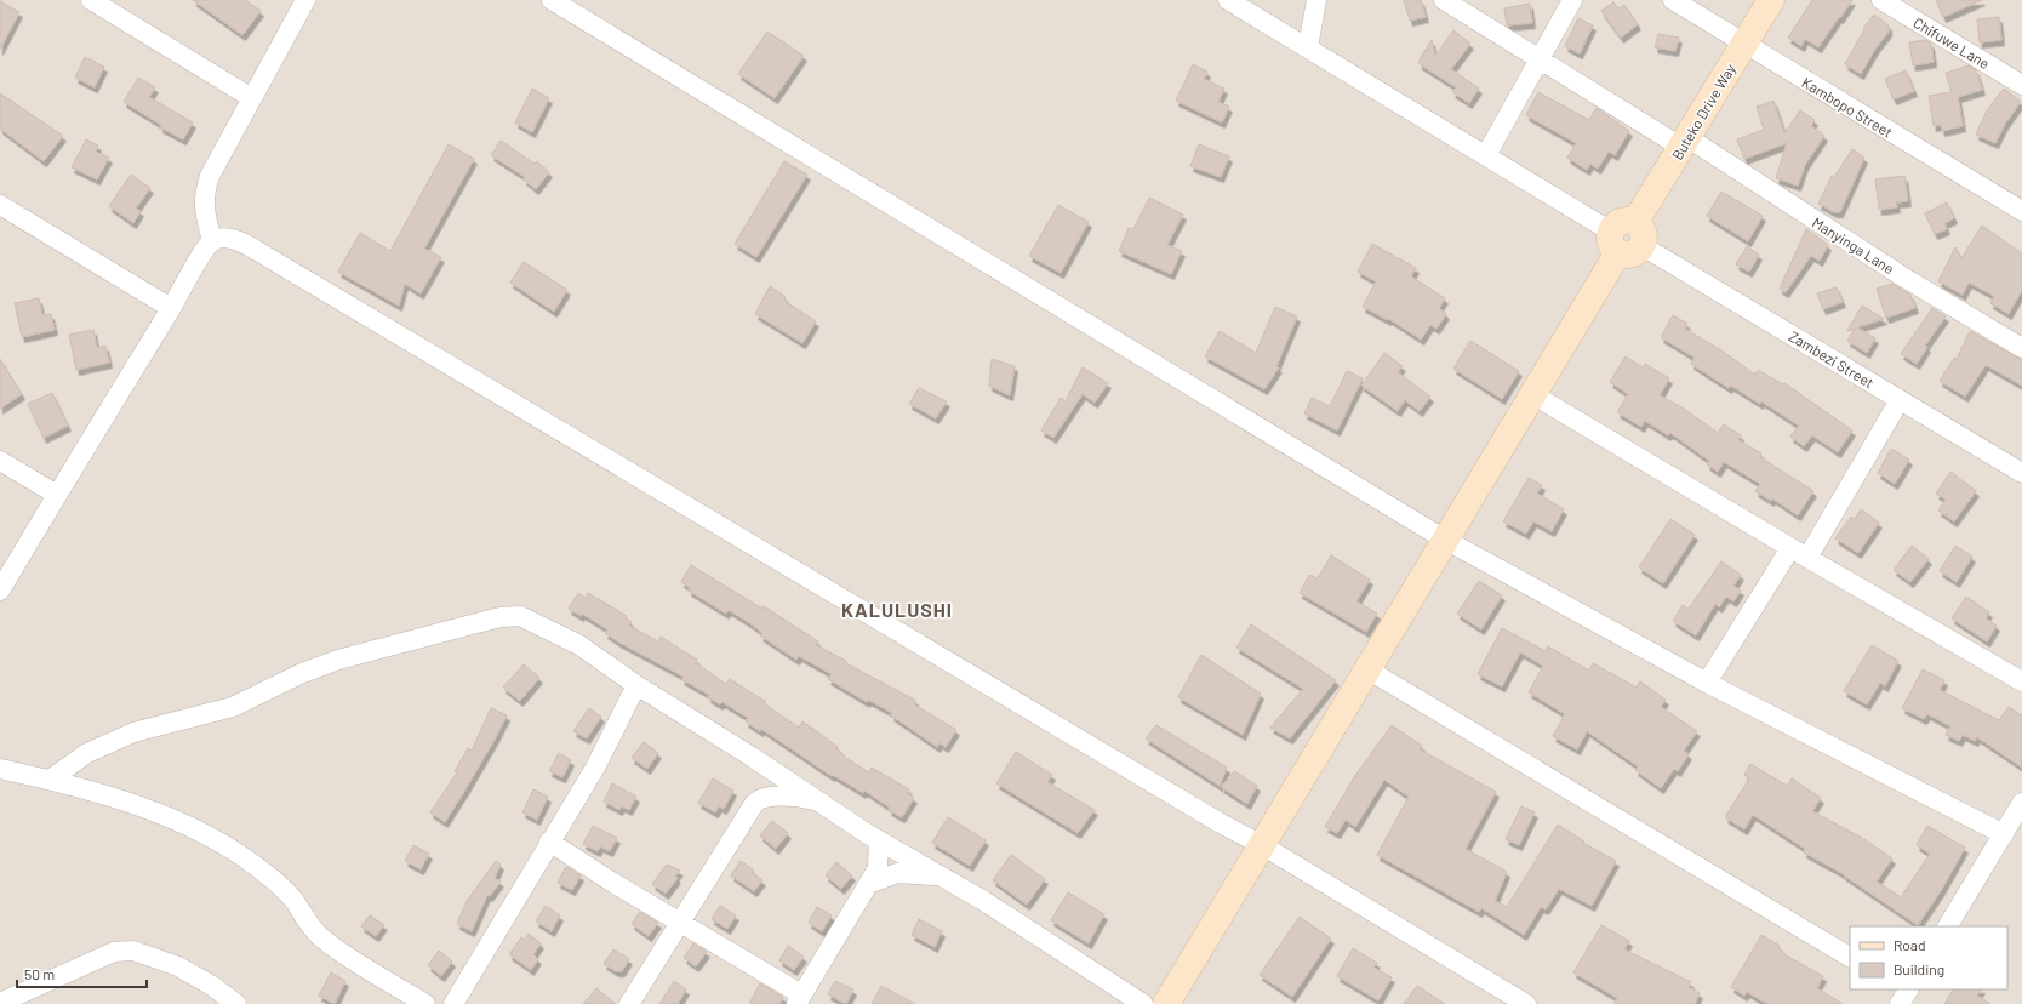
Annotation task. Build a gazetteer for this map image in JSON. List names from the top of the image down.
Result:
{
  "streets": {
    "street": [
      "Chifuwe Lane",
      "Kambopo Street",
      "Buteko Drive Way",
      "Manyinga Lane",
      "Zambezi Street"
    ]
  },
  "crossings": [
    ["Kambopo Street", "Buteko Drive Way"],
    ["Buteko Drive Way", "Manyinga Lane"],
    ["Buteko Drive Way", "Zambezi Street"]
  ],
  "districts": ["KALULUSHI"],
  "legend": ["Road", "Building"],
  "scale_bar": "50 m"
}
